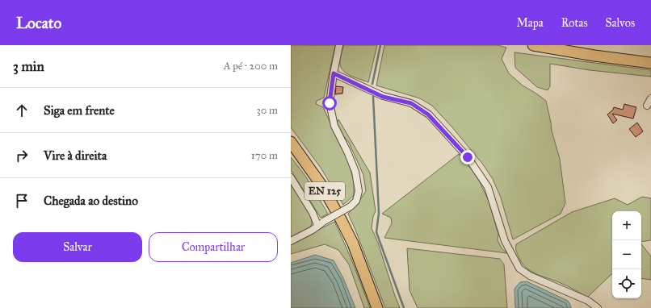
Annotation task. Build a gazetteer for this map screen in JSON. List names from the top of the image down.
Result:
{
  "streets": {
    "main road": ["EN 125"]
  },
  "page": {
    "header": "Locato",
    "nav": ["Mapa", "Rotas", "Salvos"],
    "heading": ["3 min", "A pé · 200 m"],
    "list": [
      ["Siga em frente", "30 m"],
      ["Vire à direita", "170 m"],
      "Chegada ao destino"
    ],
    "map_buttons": ["+", "−"],
    "buttons": ["Salvar", "Compartilhar"]
  }
}
